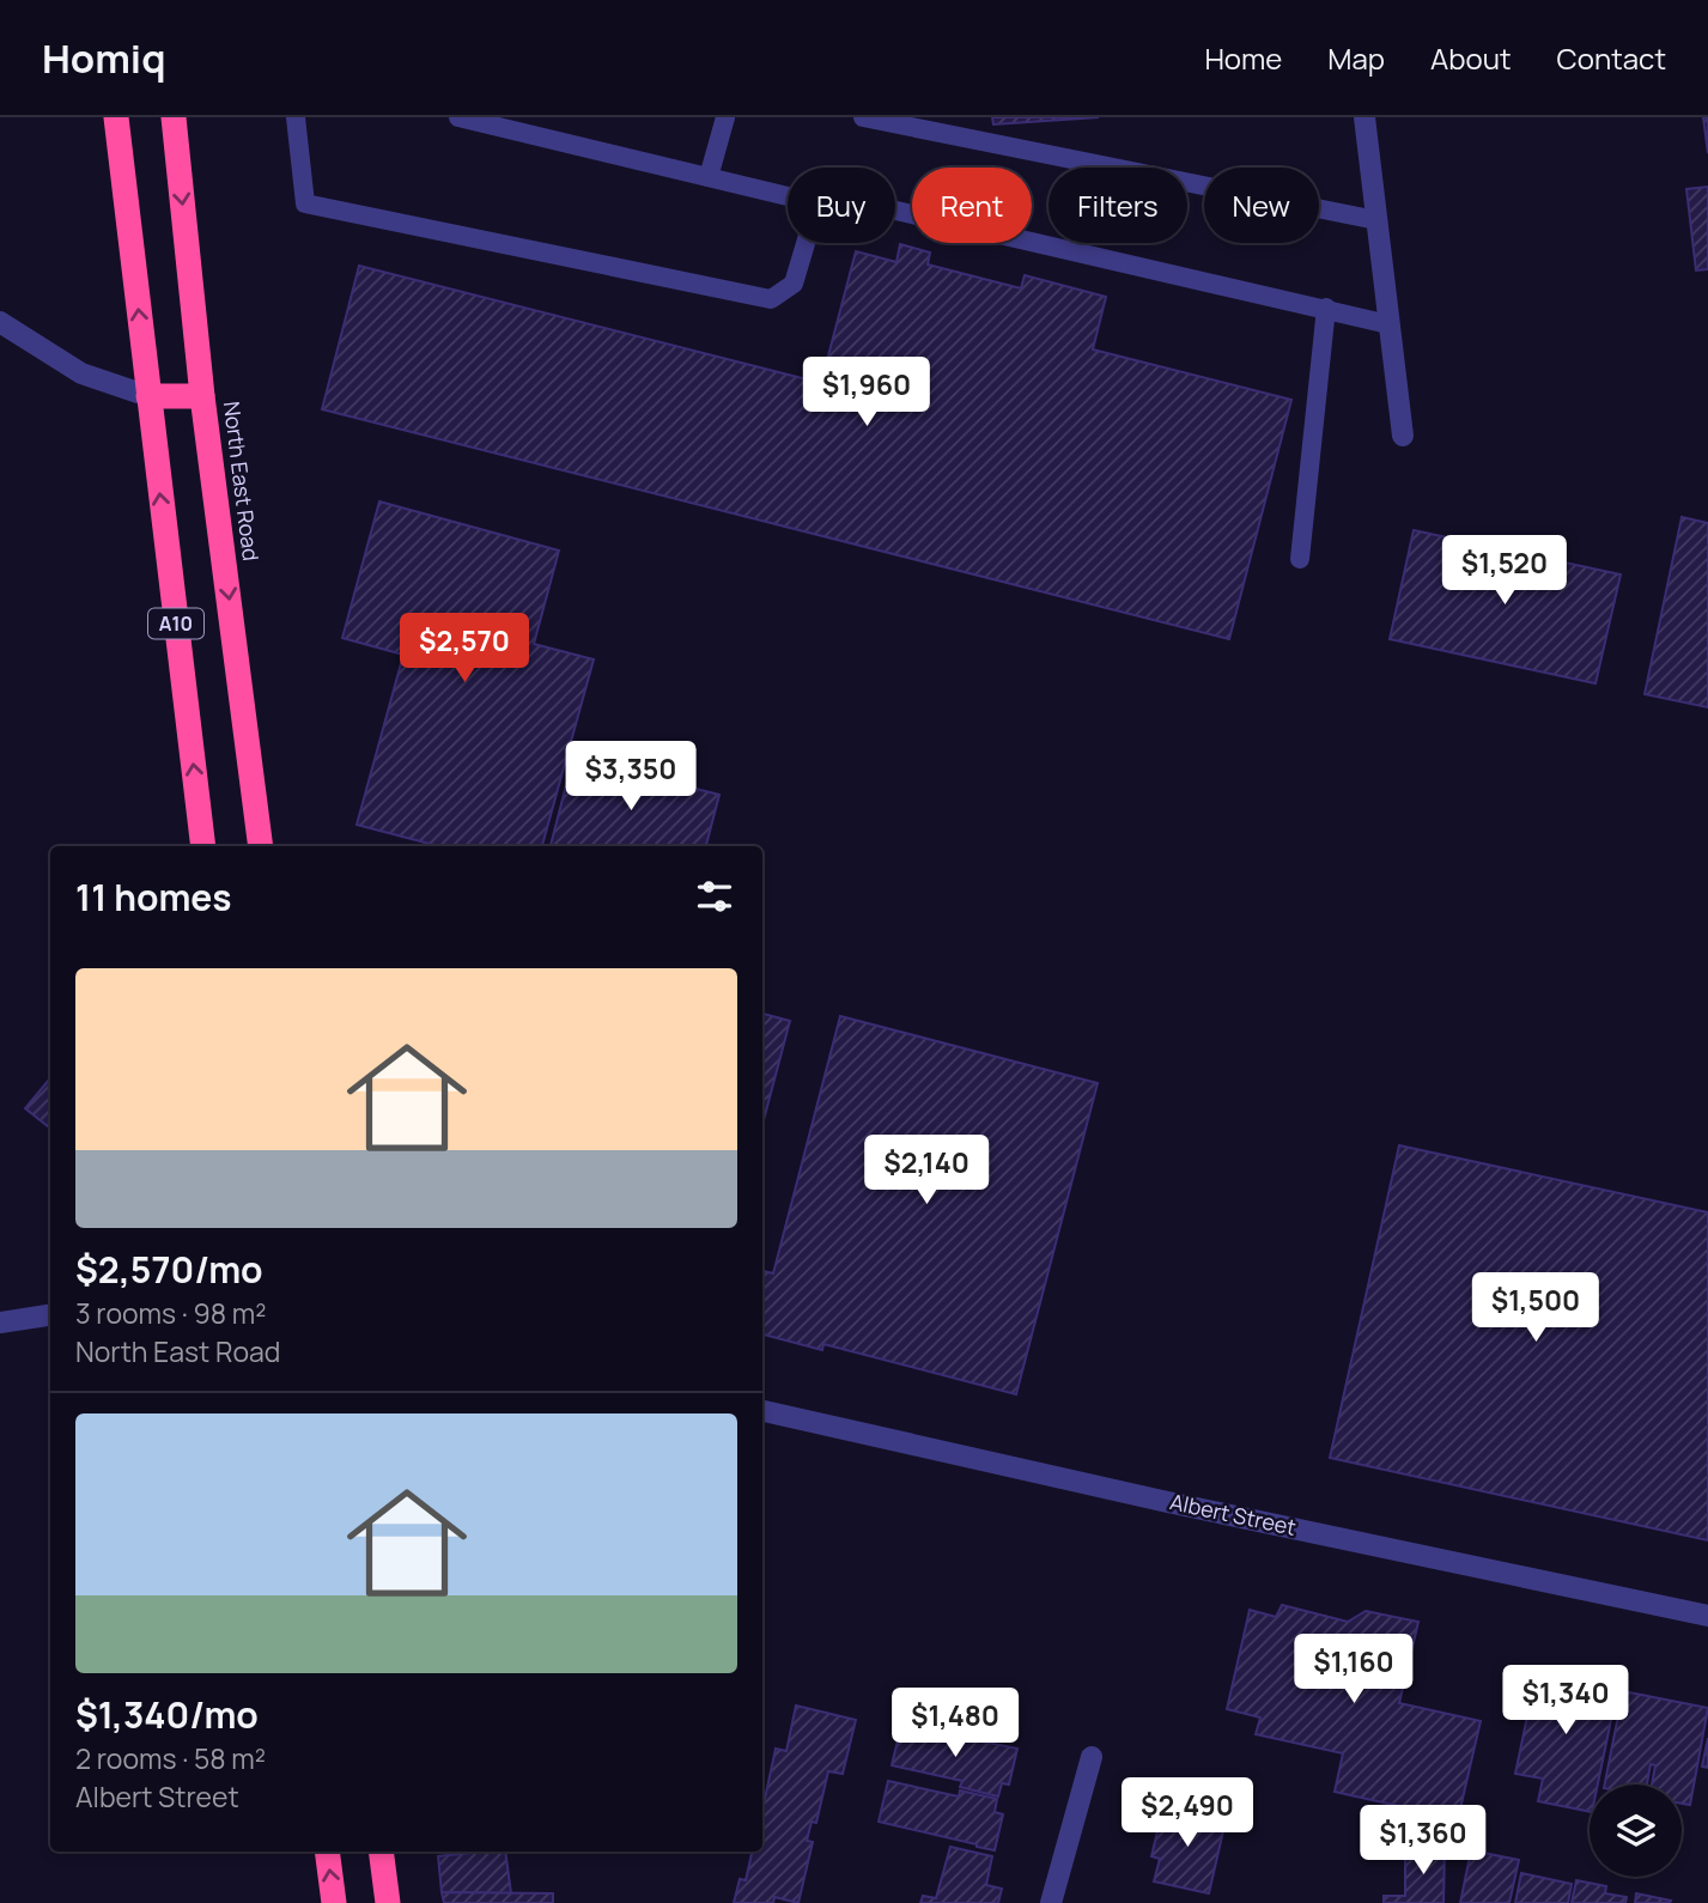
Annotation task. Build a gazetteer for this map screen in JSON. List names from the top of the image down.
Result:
{
  "streets": {
    "highway": ["North East Road", "A10"],
    "street": ["Albert Street"]
  },
  "page": {
    "header": "Homiq",
    "nav": [
      "Home",
      "Map",
      "About",
      "Contact"
    ],
    "chip": [
      "Buy",
      "Rent",
      "Filters",
      "New"
    ],
    "price": [
      "$1,960",
      "$1,520",
      "$2,570",
      "$3,350",
      "$2,140",
      "$1,500",
      "$1,160",
      "$1,340",
      "$1,480",
      "$2,490",
      "$1,360"
    ],
    "heading": "11 homes",
    "list": [
      {
        "name": "$2,570/mo",
        "note": "3 rooms · 98 m² · North East Road"
      },
      {
        "name": "$1,340/mo",
        "note": "2 rooms · 58 m² · Albert Street"
      }
    ]
  }
}
